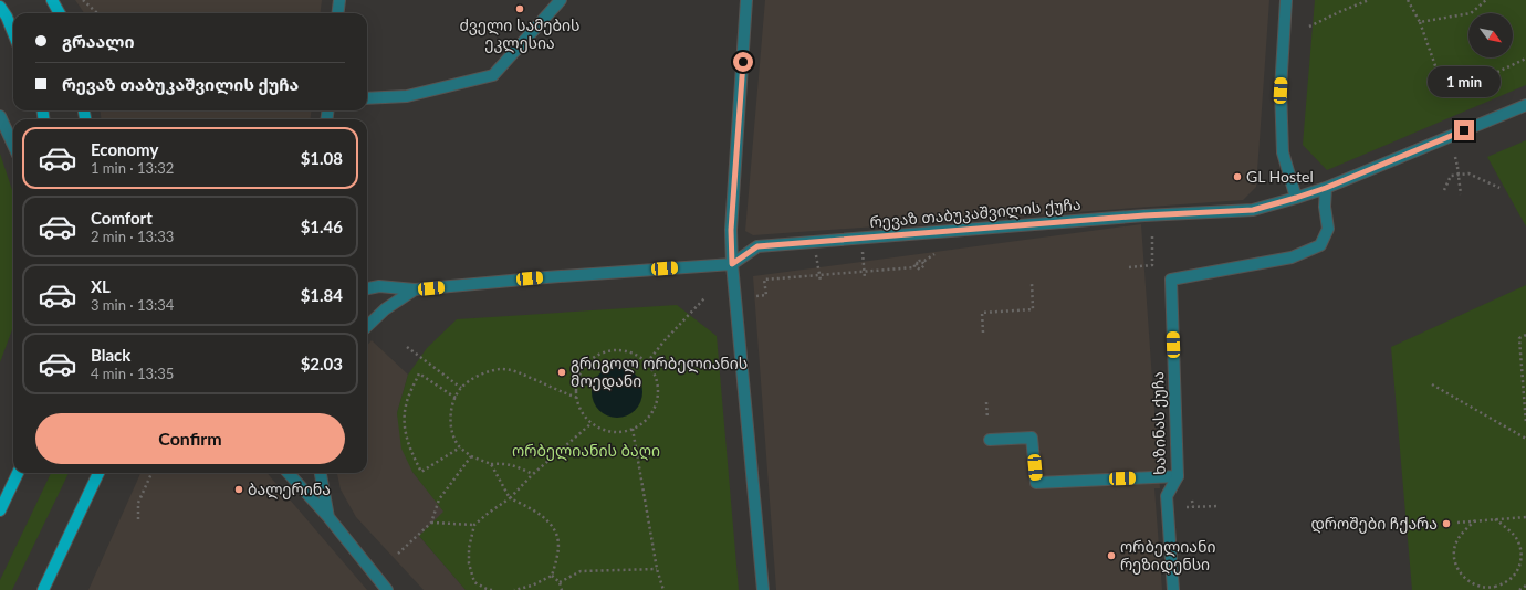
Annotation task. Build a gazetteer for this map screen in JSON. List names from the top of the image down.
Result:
{
  "streets": {
    "street": ["რევაზ თაბუკაშვილის ქუჩა", "ხაზინას ქუჩა"]
  },
  "crossings": [
    ["რევაზ თაბუკაშვილის ქუჩა", "ხაზინას ქუჩა"]
  ],
  "parks": ["ორბელიანის ბაღი"],
  "places": [
    "ძველი სამების ეკლესია",
    "GL Hostel",
    "გრიგოლ ორბელიანის მოედანი",
    "ბალერინა",
    "დროშები ჩქარა",
    "ორბელიანი რეზიდენსი"
  ],
  "north": "bottom right",
  "page": {
    "banner": ["გრაალი", "რევაზ თაბუკაშვილის ქუჩა"],
    "bubble": "1 min",
    "list": [
      {
        "name": "Economy",
        "note": "1 min · 13:32",
        "value": "$1.08"
      },
      {
        "name": "Comfort",
        "note": "2 min · 13:33",
        "value": "$1.46"
      },
      {
        "name": "XL",
        "note": "3 min · 13:34",
        "value": "$1.84"
      },
      {
        "name": "Black",
        "note": "4 min · 13:35",
        "value": "$2.03"
      }
    ],
    "buttons": "Confirm"
  }
}
